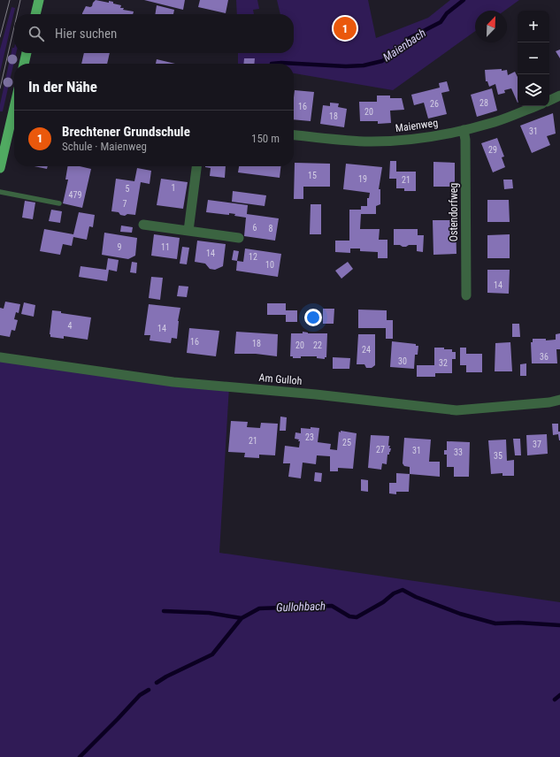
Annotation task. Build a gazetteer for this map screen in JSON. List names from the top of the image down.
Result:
{
  "streets": {
    "street": ["Maienweg", "Ostendorfweg", "Am Gulloh"]
  },
  "crossings": [
    ["Maienweg", "Ostendorfweg"]
  ],
  "water": ["Maienbach", "Gullohbach"],
  "house_numbers": [
    "28",
    "26",
    "16",
    "20",
    "18",
    "31",
    "29",
    "15",
    "19",
    "21",
    "1",
    "5",
    "479",
    "7",
    "6",
    "8",
    "9",
    "11",
    "14",
    "12",
    "10",
    "14",
    "4",
    "14",
    "16",
    "18",
    "20",
    "22",
    "24",
    "36",
    "30",
    "32",
    "23",
    "21",
    "25",
    "37",
    "27",
    "31",
    "33",
    "35"
  ],
  "north": "top right",
  "page": {
    "map_buttons": ["+", "−"],
    "search": "Hier suchen",
    "pins": "1",
    "heading": "In der Nähe",
    "list": [
      {
        "mark": "1",
        "name": "Brechtener Grundschule",
        "note": "Schule · Maienweg",
        "value": "150 m"
      }
    ]
  }
}
